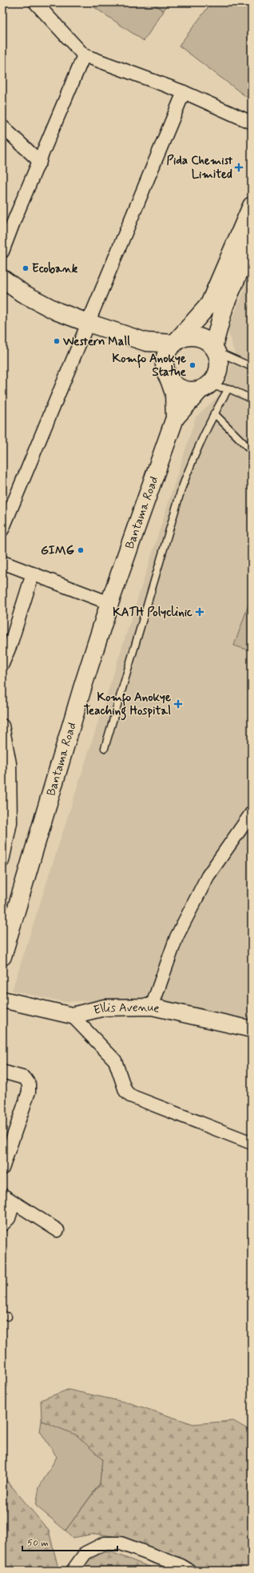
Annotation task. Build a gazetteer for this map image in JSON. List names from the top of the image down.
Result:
{
  "streets": {
    "main road": ["Bantama Road"],
    "street": ["Ellis Avenue"]
  },
  "places": {
    "health": ["Pida Chemist Limited", "KATH Polyclinic", "Komfo Anokye Teaching Hospital"],
    "other": [
      "Ecobank",
      "Western Mall",
      "Komfo Anokye Statue",
      "GIMG"
    ]
  },
  "scale_bar": "50 m"
}
